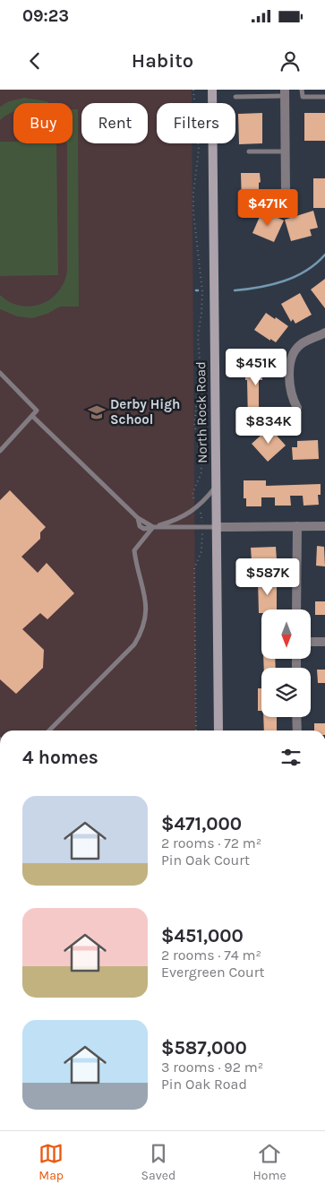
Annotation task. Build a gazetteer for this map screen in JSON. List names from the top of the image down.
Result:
{
  "streets": {
    "main road": ["North Rock Road"]
  },
  "places": {
    "school or university": ["Derby High School"]
  },
  "north": "bottom",
  "page": {
    "status": "09:23",
    "header": "Habito",
    "chip": ["Buy", "Rent", "Filters"],
    "price": [
      "$471K",
      "$451K",
      "$834K",
      "$587K"
    ],
    "heading": "4 homes",
    "list": [
      {
        "name": "$471,000",
        "note": "2 rooms · 72 m² · Pin Oak Court"
      },
      {
        "name": "$451,000",
        "note": "2 rooms · 74 m² · Evergreen Court"
      },
      {
        "name": "$587,000",
        "note": "3 rooms · 92 m² · Pin Oak Road"
      }
    ],
    "tabs": ["Map", "Saved", "Home"]
  }
}
